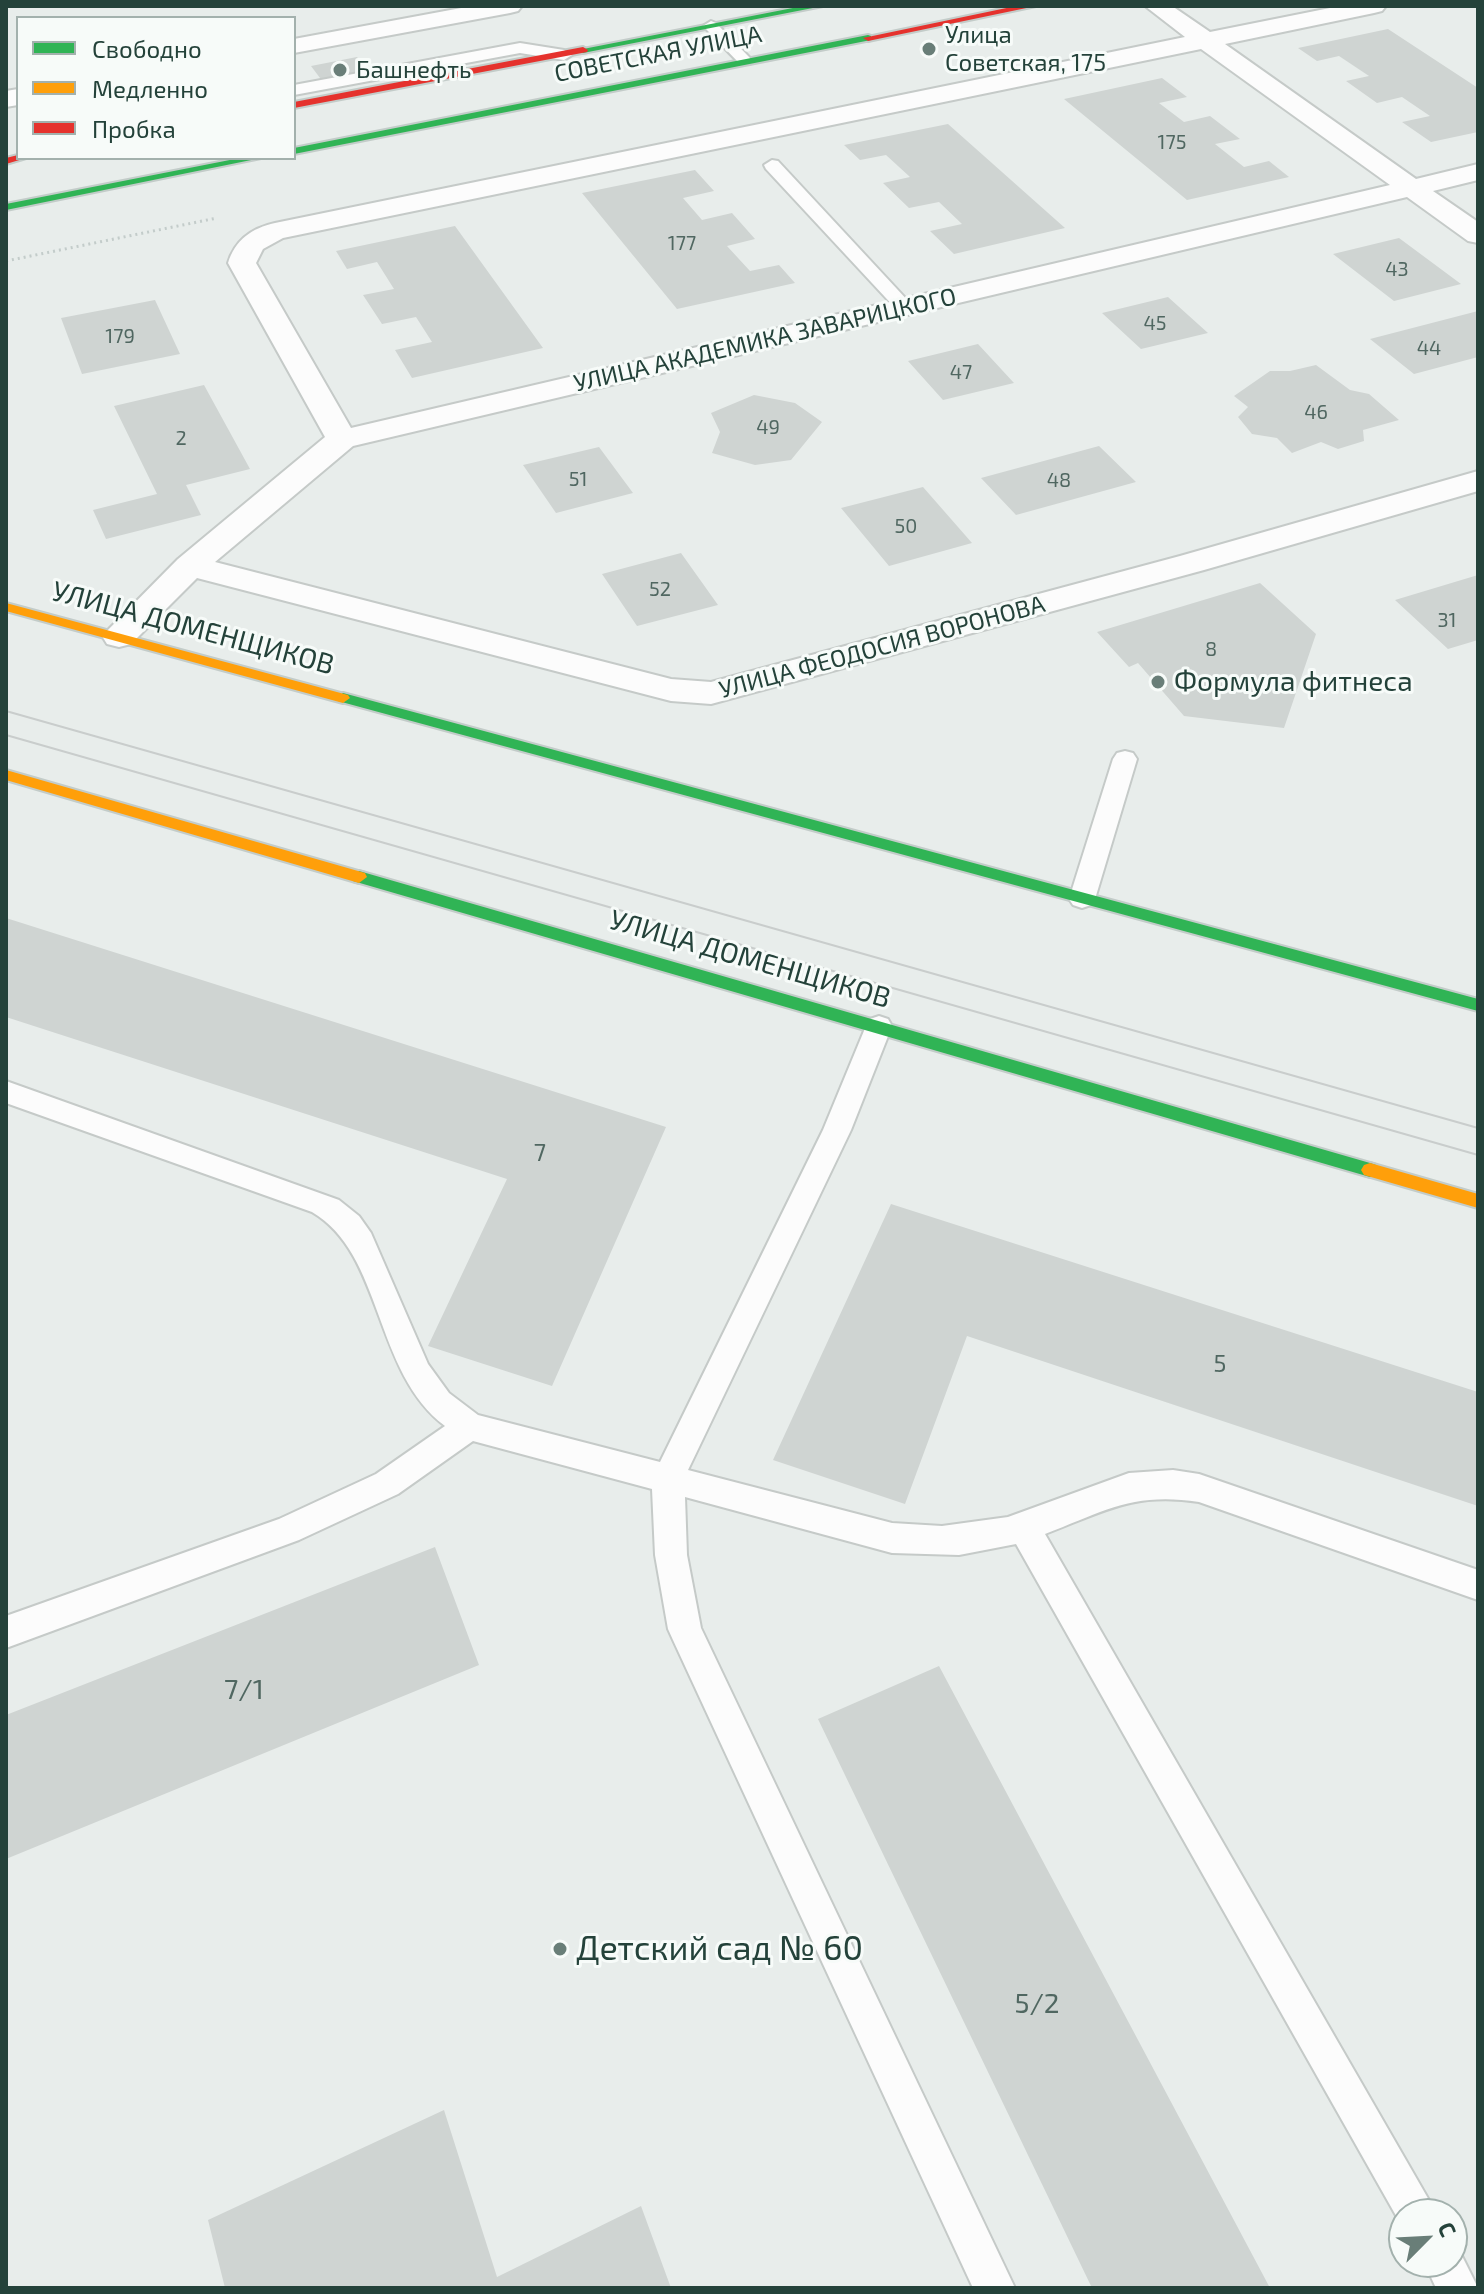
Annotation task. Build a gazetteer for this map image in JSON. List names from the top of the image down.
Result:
{
  "streets": {
    "main road": ["СОВЕТСКАЯ УЛИЦА", "УЛИЦА ДОМЕНЩИКОВ"],
    "street": ["УЛИЦА АКАДЕМИКА ЗАВАРИЦКОГО", "УЛИЦА ФЕОДОСИЯ ВОРОНОВА"]
  },
  "crossings": [
    ["УЛИЦА АКАДЕМИКА ЗАВАРИЦКОГО", "УЛИЦА ДОМЕНЩИКОВ"],
    ["УЛИЦА АКАДЕМИКА ЗАВАРИЦКОГО", "УЛИЦА ФЕОДОСИЯ ВОРОНОВА"]
  ],
  "places": [
    "Улица Советская, 175",
    "Башнефть",
    "Формула фитнеса",
    "Детский сад № 60"
  ],
  "house_numbers": [
    "175",
    "177",
    "43",
    "45",
    "179",
    "44",
    "47",
    "46",
    "49",
    "2",
    "51",
    "48",
    "50",
    "52",
    "31",
    "8",
    "7",
    "5",
    "7/1",
    "5/2"
  ],
  "legend": ["Свободно", "Медленно", "Пробка"],
  "north": "top right"
}
